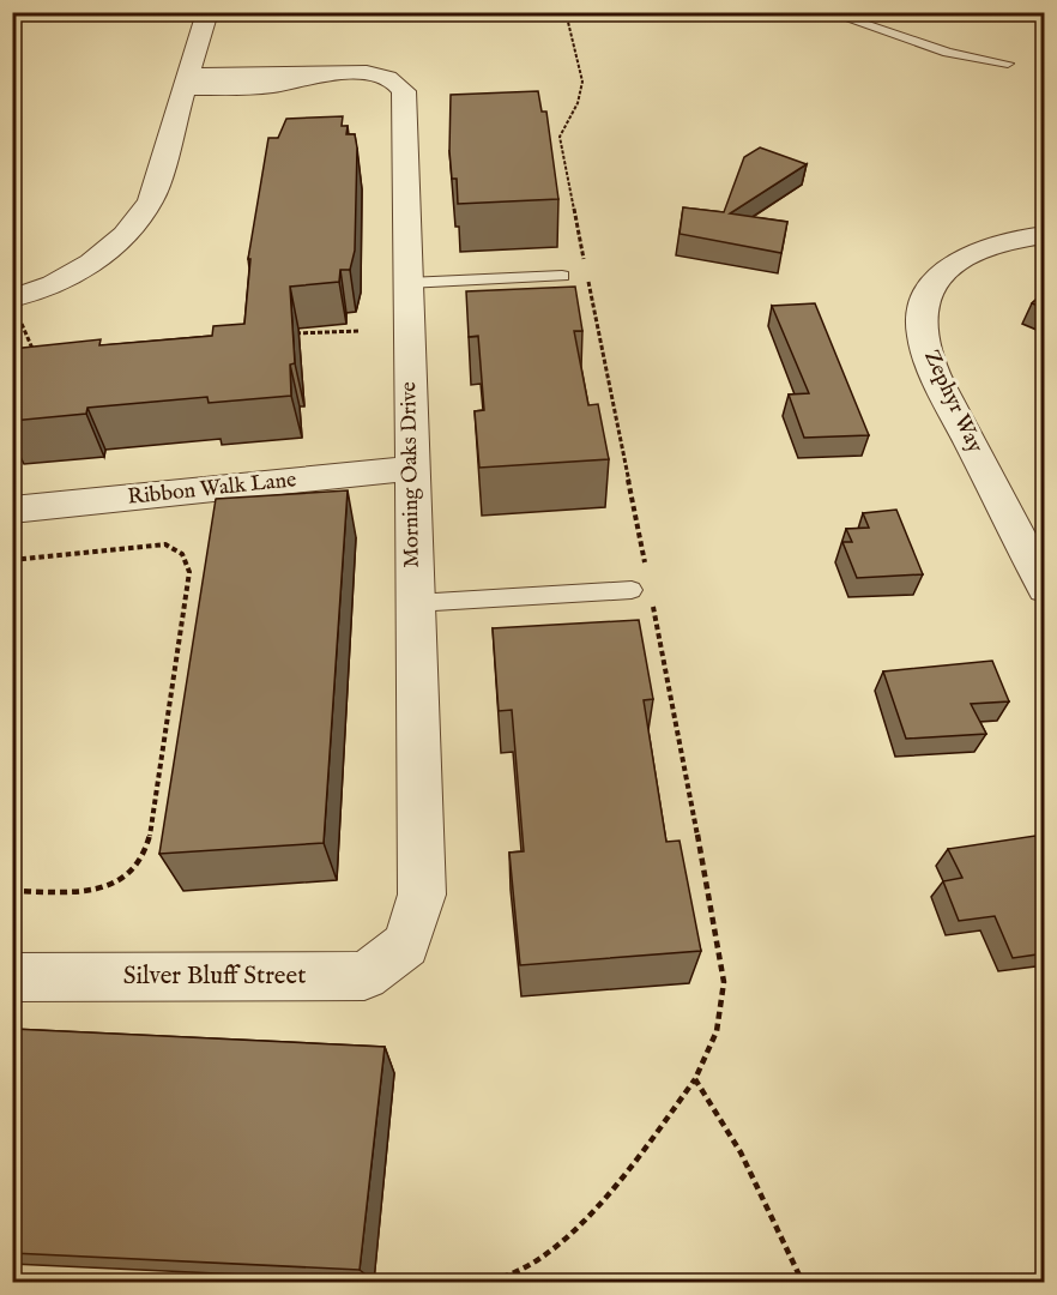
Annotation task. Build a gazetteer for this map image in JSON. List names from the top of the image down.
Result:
{
  "streets": {
    "street": [
      "Zephyr Way",
      "Morning Oaks Drive",
      "Ribbon Walk Lane",
      "Silver Bluff Street"
    ]
  },
  "crossings": [
    ["Morning Oaks Drive", "Ribbon Walk Lane"],
    ["Morning Oaks Drive", "Silver Bluff Street"]
  ]
}
